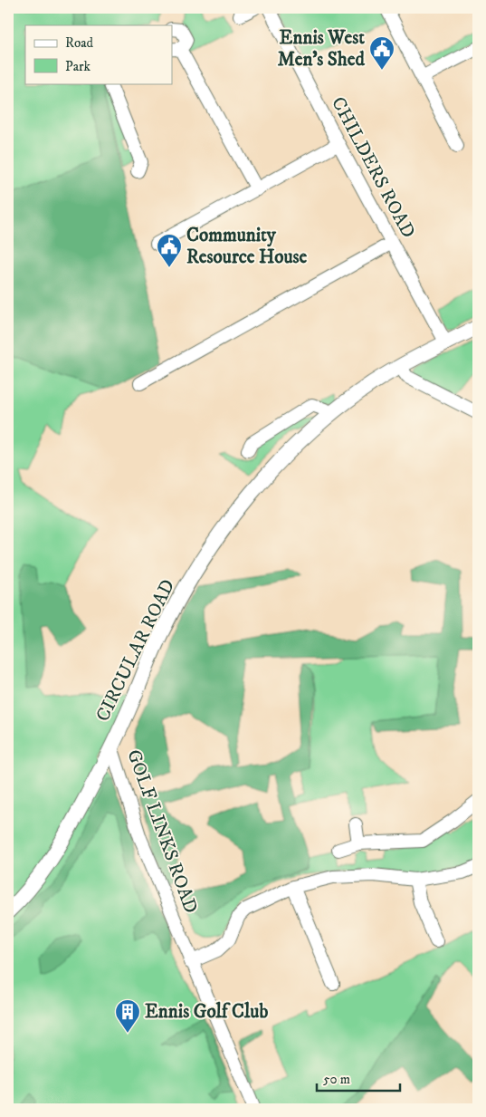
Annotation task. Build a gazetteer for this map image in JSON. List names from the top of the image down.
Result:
{
  "streets": {
    "main road": ["CIRCULAR ROAD", "GOLF LINKS ROAD"],
    "street": ["CHILDERS ROAD"]
  },
  "crossings": [
    ["CHILDERS ROAD", "CIRCULAR ROAD"],
    ["CIRCULAR ROAD", "GOLF LINKS ROAD"]
  ],
  "places": {
    "public building": ["Ennis West Men's Shed", "Community Resource House"],
    "building": ["Ennis Golf Club"]
  },
  "legend": ["Road", "Park"],
  "scale_bar": "50 m"
}
